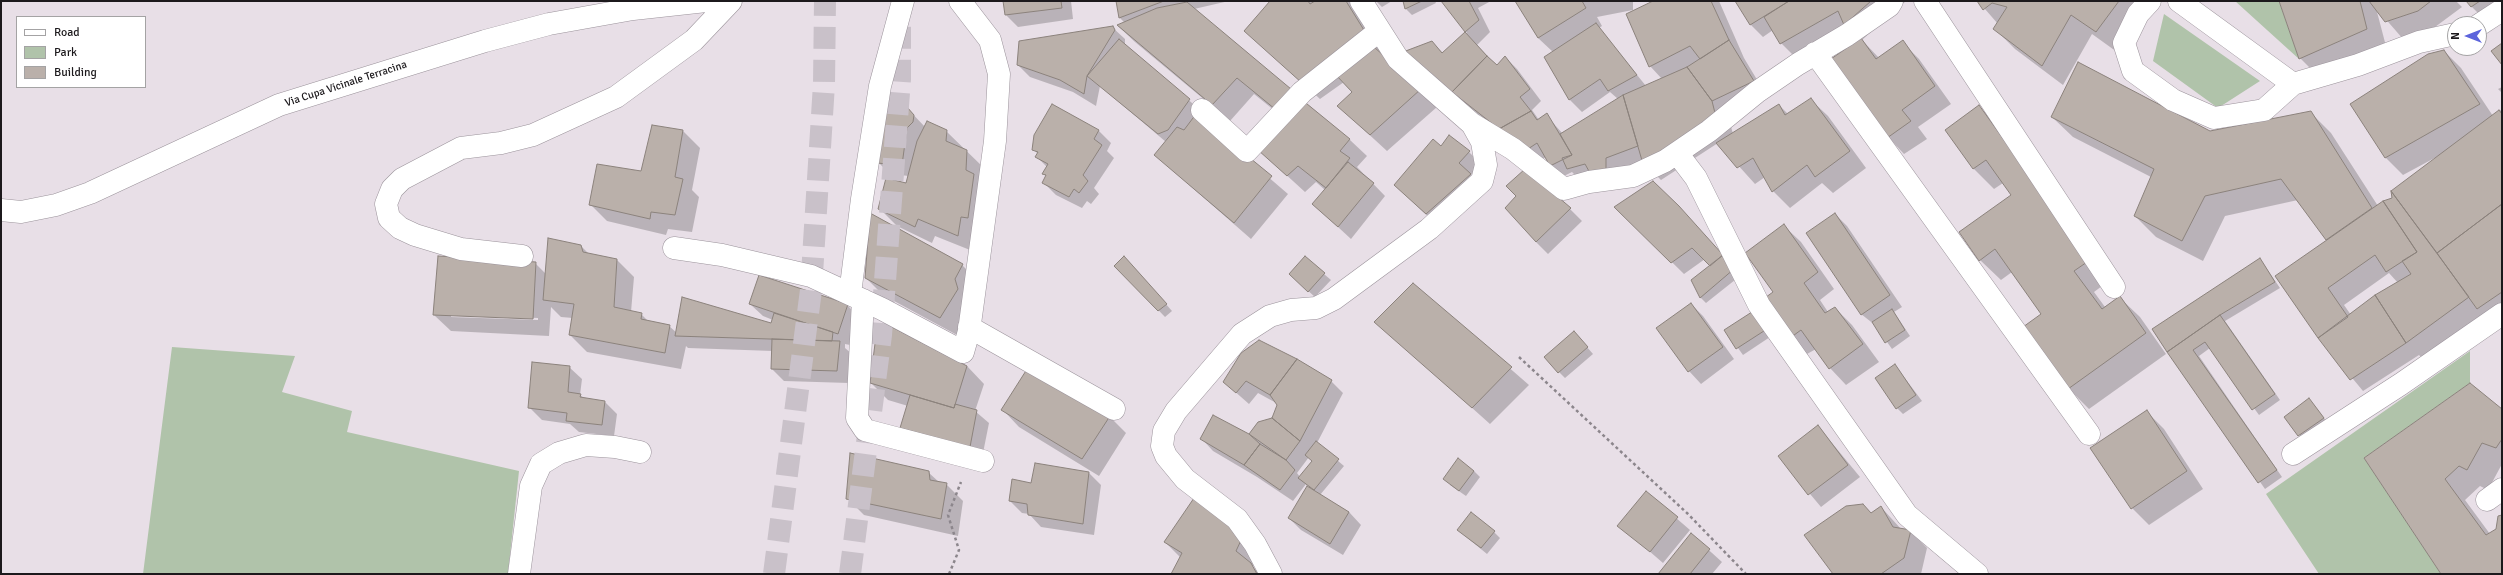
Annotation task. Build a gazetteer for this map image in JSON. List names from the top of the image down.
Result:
{
  "streets": {
    "street": ["Via Cupa Vicinale Terracina"]
  },
  "legend": ["Road", "Park", "Building"],
  "north": "left"
}
